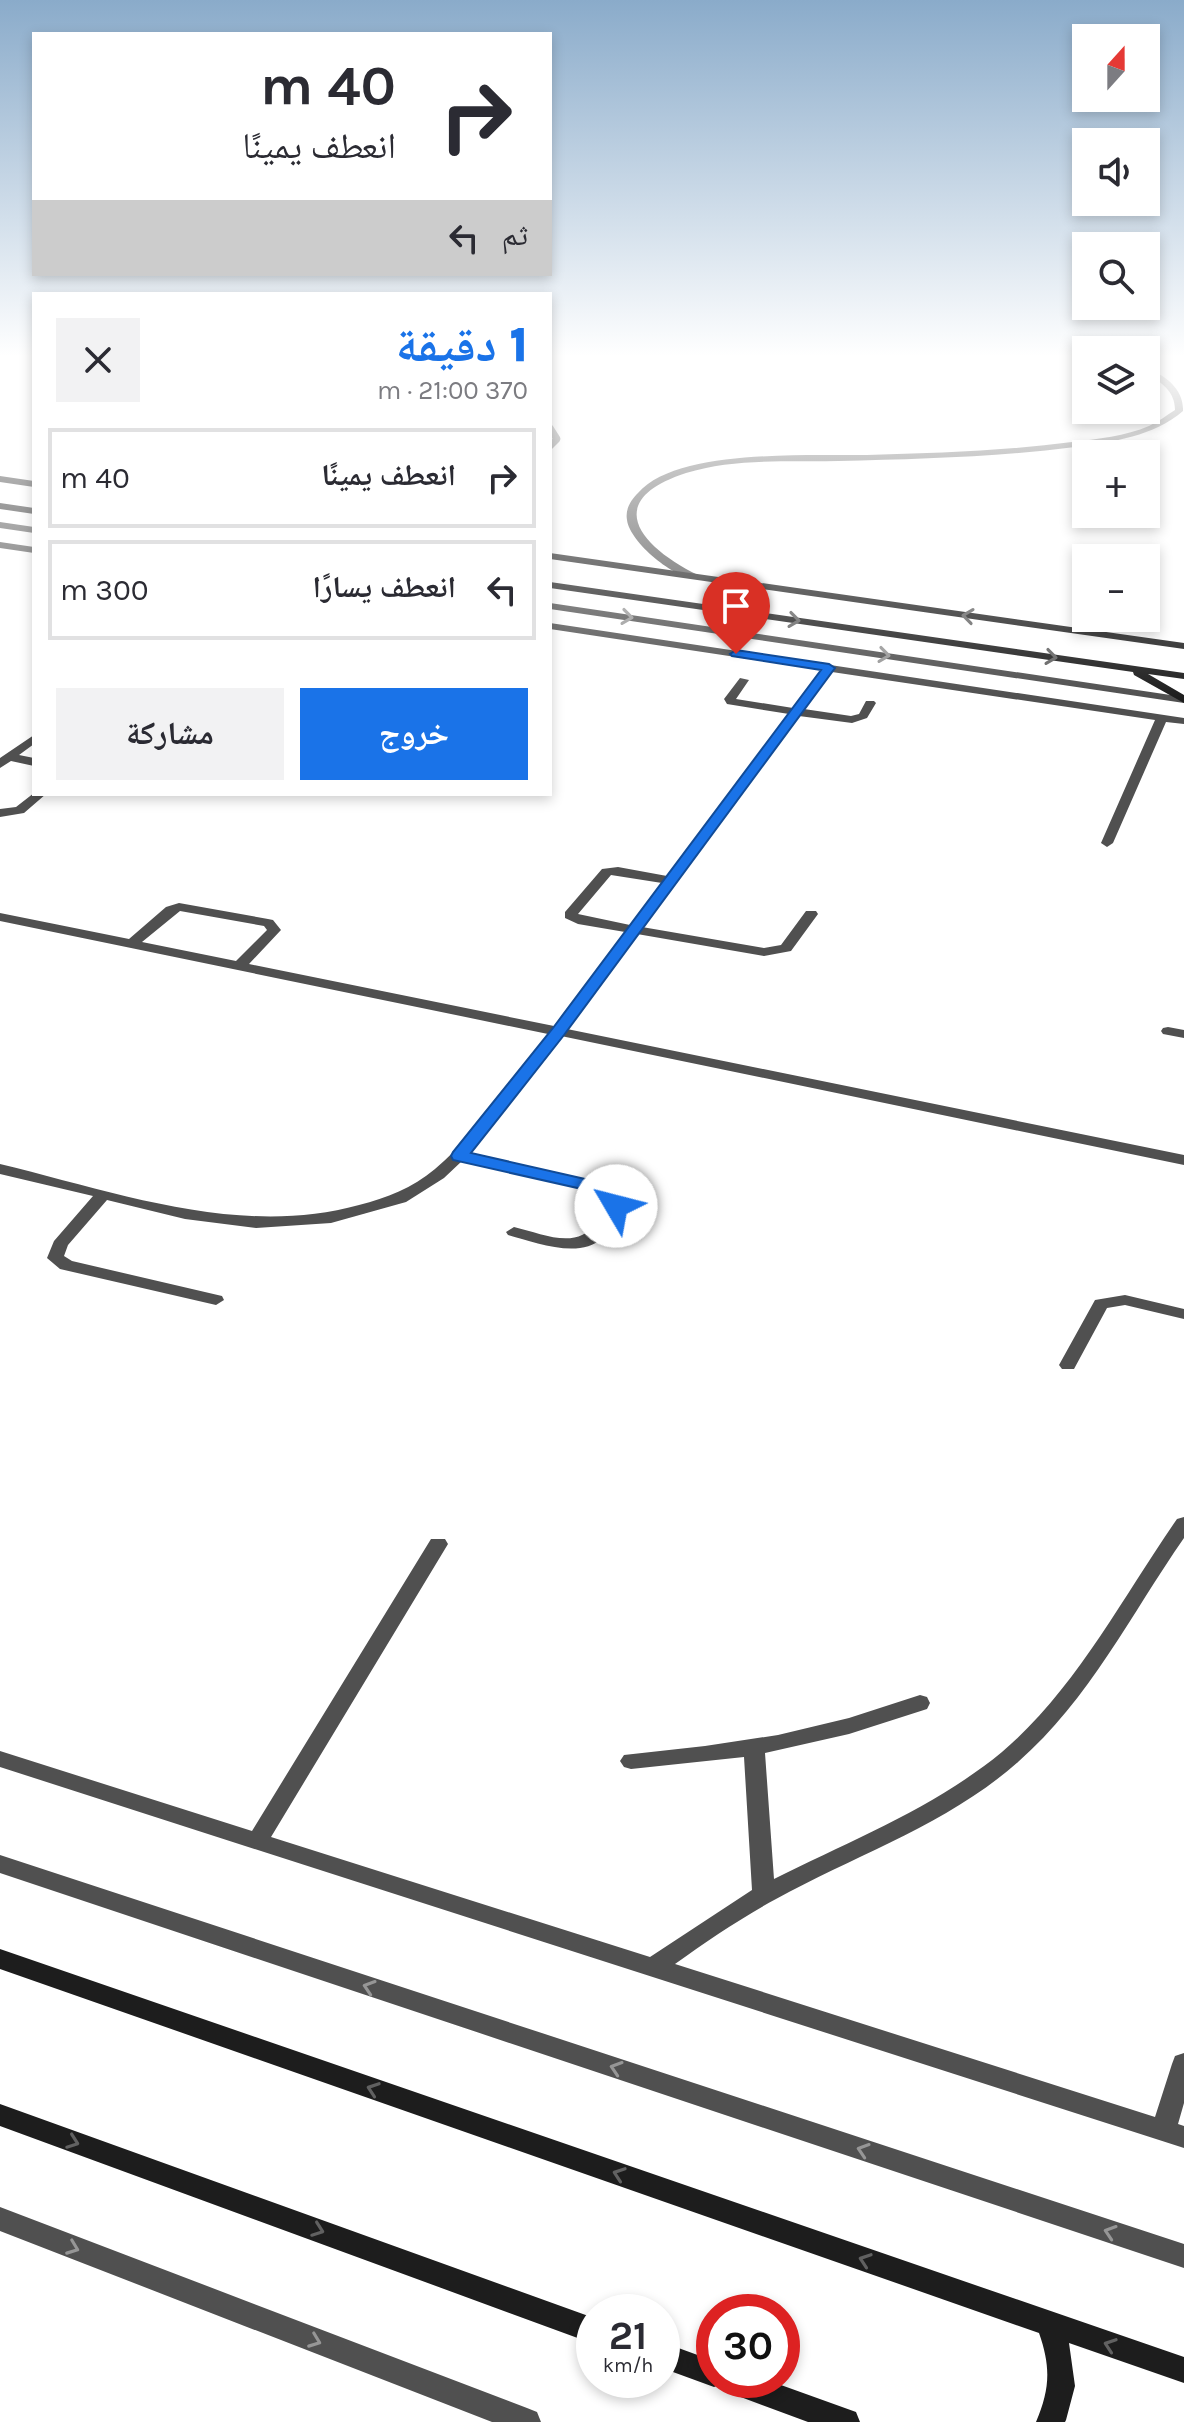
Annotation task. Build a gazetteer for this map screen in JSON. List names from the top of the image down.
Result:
{
  "north": "top",
  "page": {
    "map_buttons": ["+", "−"],
    "turn": ["40 m", "انعطف يمينًا"],
    "then": "ثم",
    "heading": ["1 دقيقة", "370 m · 21:00"],
    "list": [
      {
        "name": "انعطف يمينًا",
        "value": "40 m"
      },
      {
        "name": "انعطف يسارًا",
        "value": "300 m"
      }
    ],
    "buttons": ["خروج", "مشاركة"],
    "speed": "21 km/h",
    "limit": "30"
  }
}
